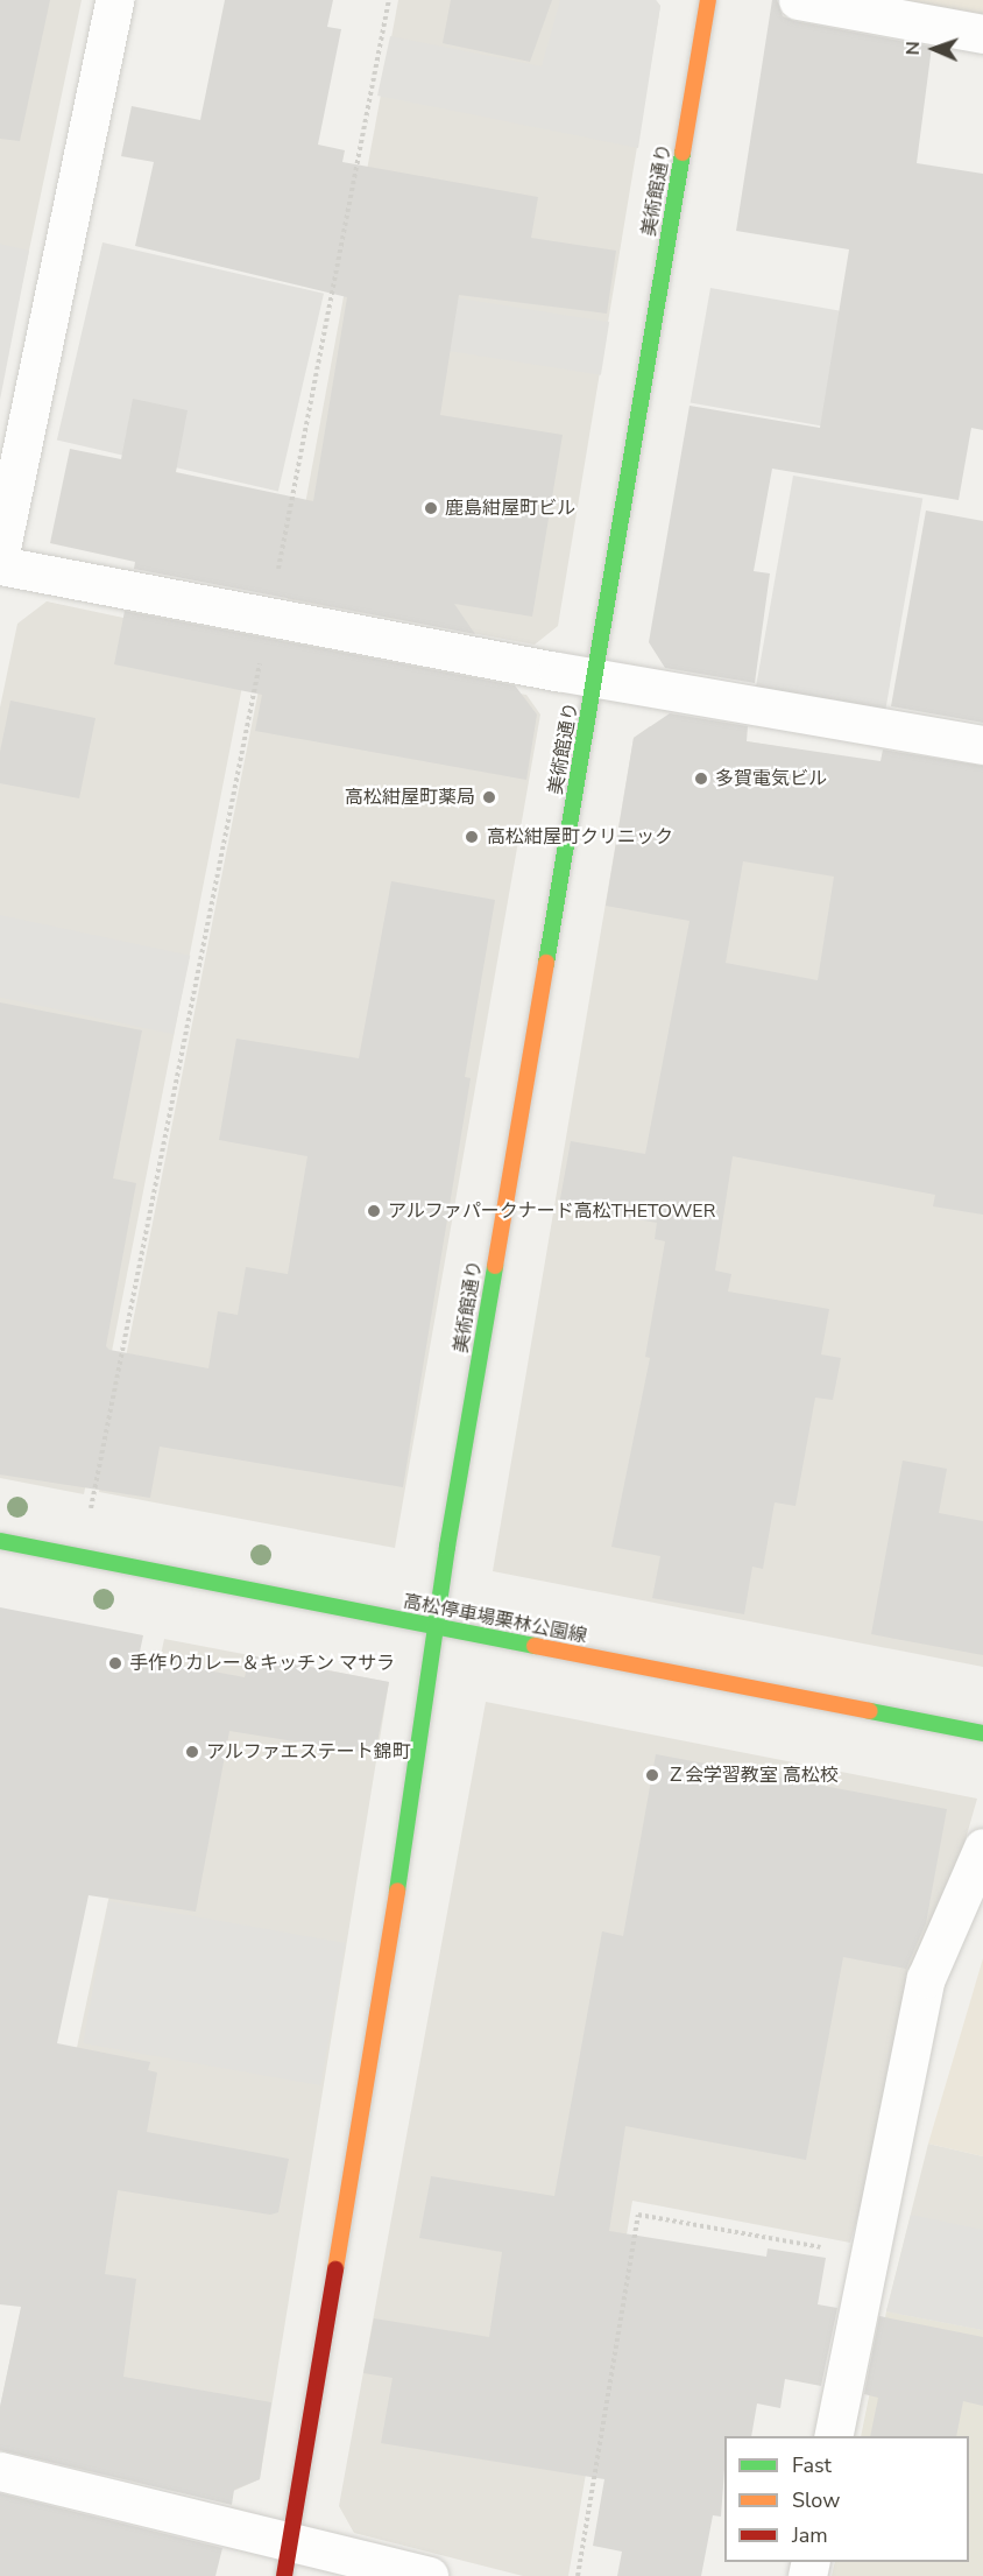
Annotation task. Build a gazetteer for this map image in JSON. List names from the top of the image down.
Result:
{
  "streets": {
    "street": ["美術館通り", "高松停車場栗林公園線"]
  },
  "crossings": [
    ["美術館通り", "高松停車場栗林公園線"]
  ],
  "places": [
    "鹿島紺屋町ビル",
    "多賀電気ビル",
    "高松紺屋町薬局",
    "高松紺屋町クリニック",
    "アルファパークナード高松THETOWER",
    "手作りカレー＆キッチン マサラ",
    "アルファエステート錦町",
    "Ｚ会学習教室 高松校"
  ],
  "legend": ["Fast", "Slow", "Jam"],
  "north": "left"
}
